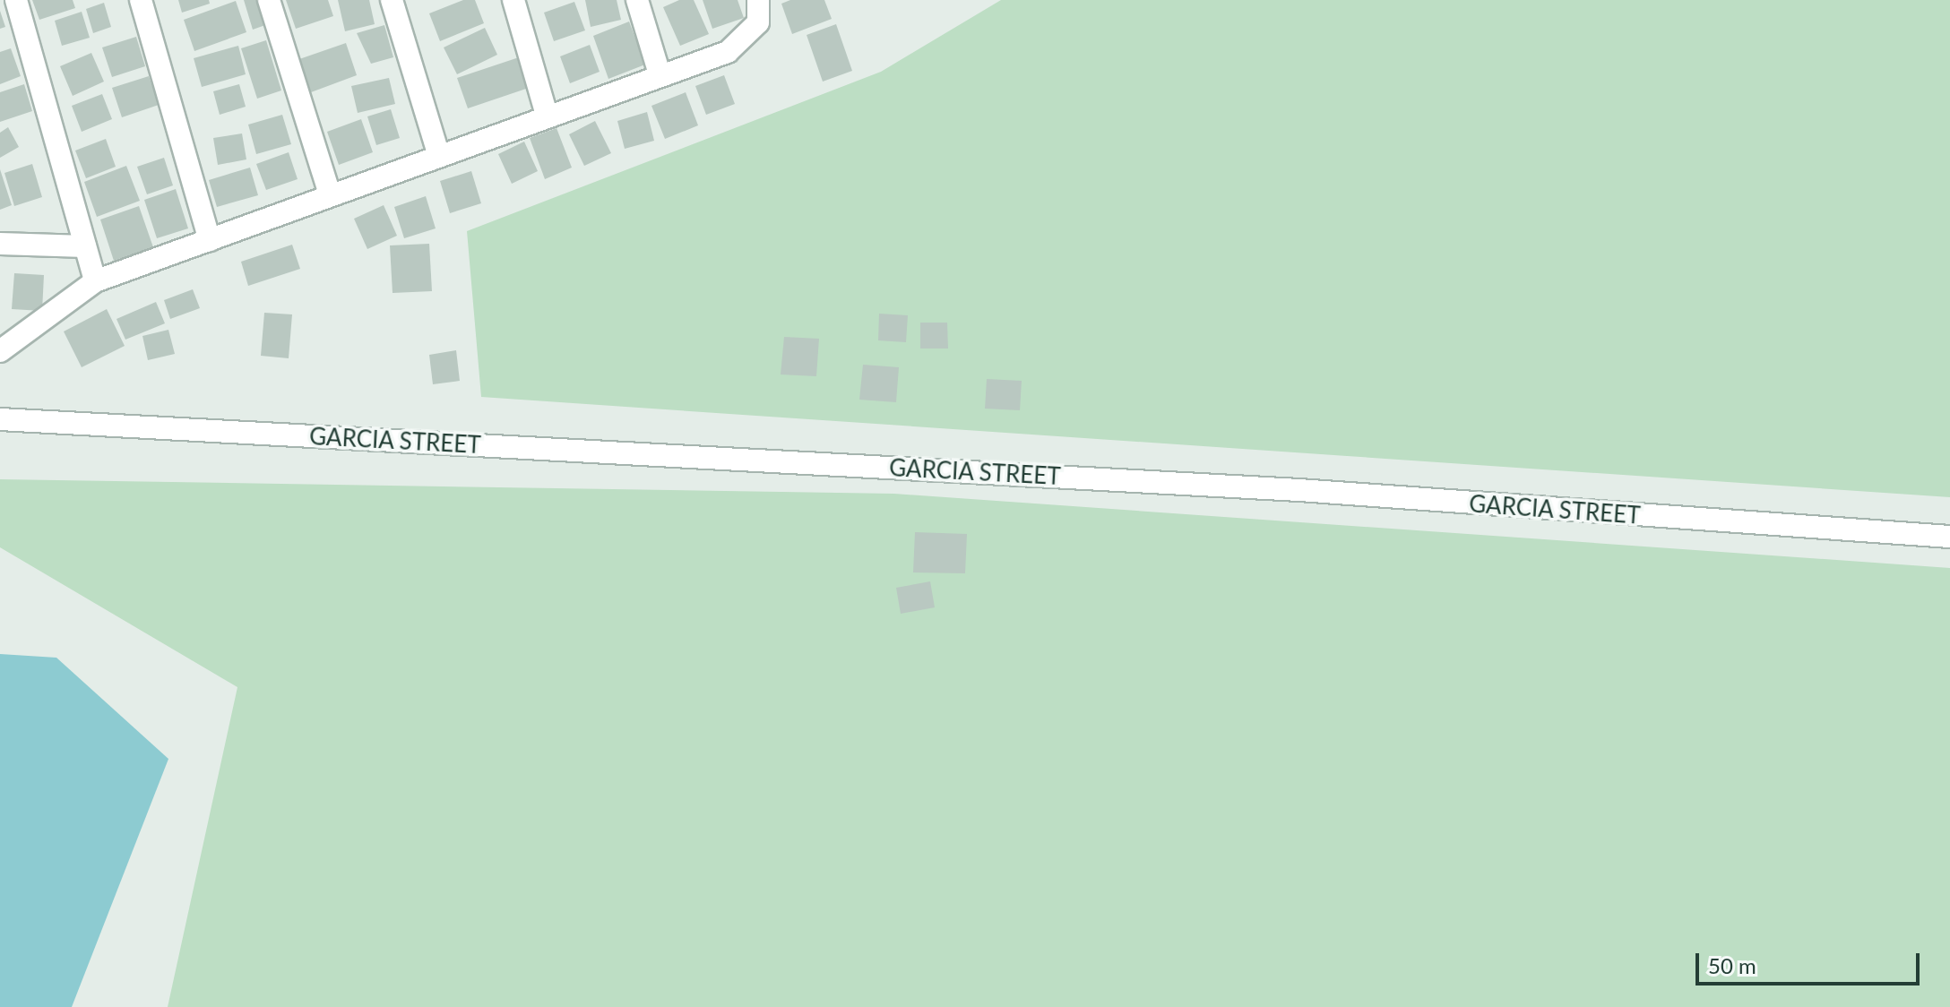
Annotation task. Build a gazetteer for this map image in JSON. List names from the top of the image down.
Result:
{
  "streets": {
    "street": ["GARCIA STREET"]
  },
  "scale_bar": "50 m"
}
